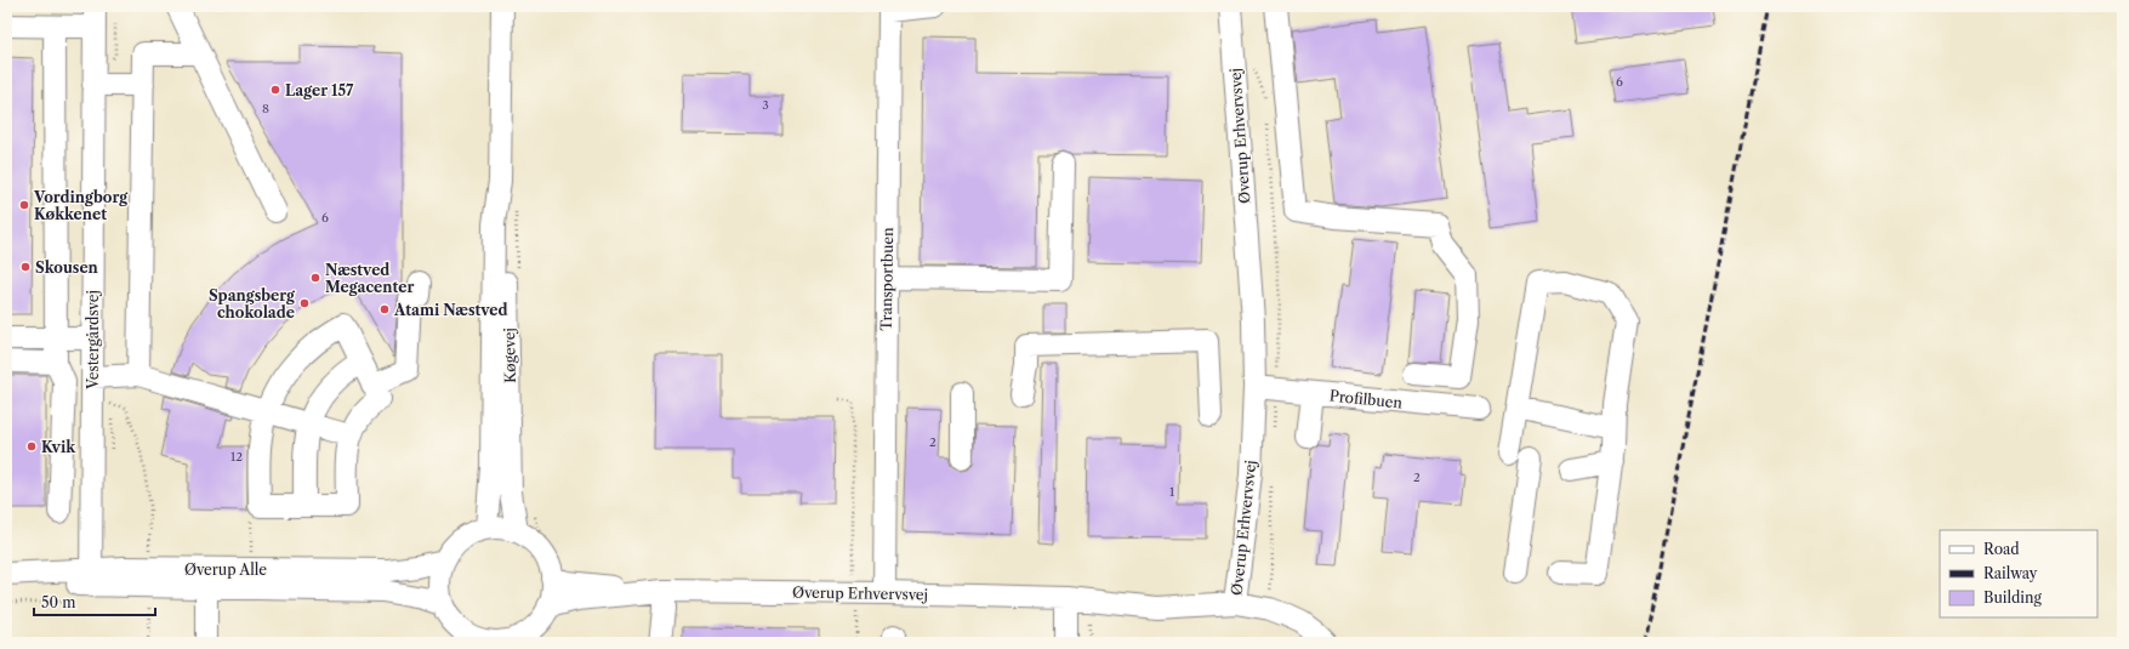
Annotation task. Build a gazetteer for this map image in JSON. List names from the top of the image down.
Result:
{
  "streets": {
    "street": [
      "Øverup Erhvervsvej",
      "Transportbuen",
      "Vestergårdsvej",
      "Køgevej",
      "Profilbuen",
      "Øverup Alle"
    ]
  },
  "crossings": [
    ["Øverup Erhvervsvej", "Transportbuen"],
    ["Øverup Erhvervsvej", "Køgevej"],
    ["Øverup Erhvervsvej", "Profilbuen"],
    ["Øverup Erhvervsvej", "Øverup Alle"],
    ["Vestergårdsvej", "Øverup Alle"],
    ["Køgevej", "Øverup Alle"]
  ],
  "places": [
    "Lager 157",
    "Vordingborg Køkkenet",
    "Skousen",
    "Næstved Megacenter",
    "Spangsberg chokolade",
    "Atami Næstved",
    "Kvik"
  ],
  "house_numbers": [
    "6",
    "3",
    "8",
    "6",
    "2",
    "12",
    "2",
    "1"
  ],
  "legend": ["Road", "Railway", "Building"],
  "scale_bar": "50 m"
}
